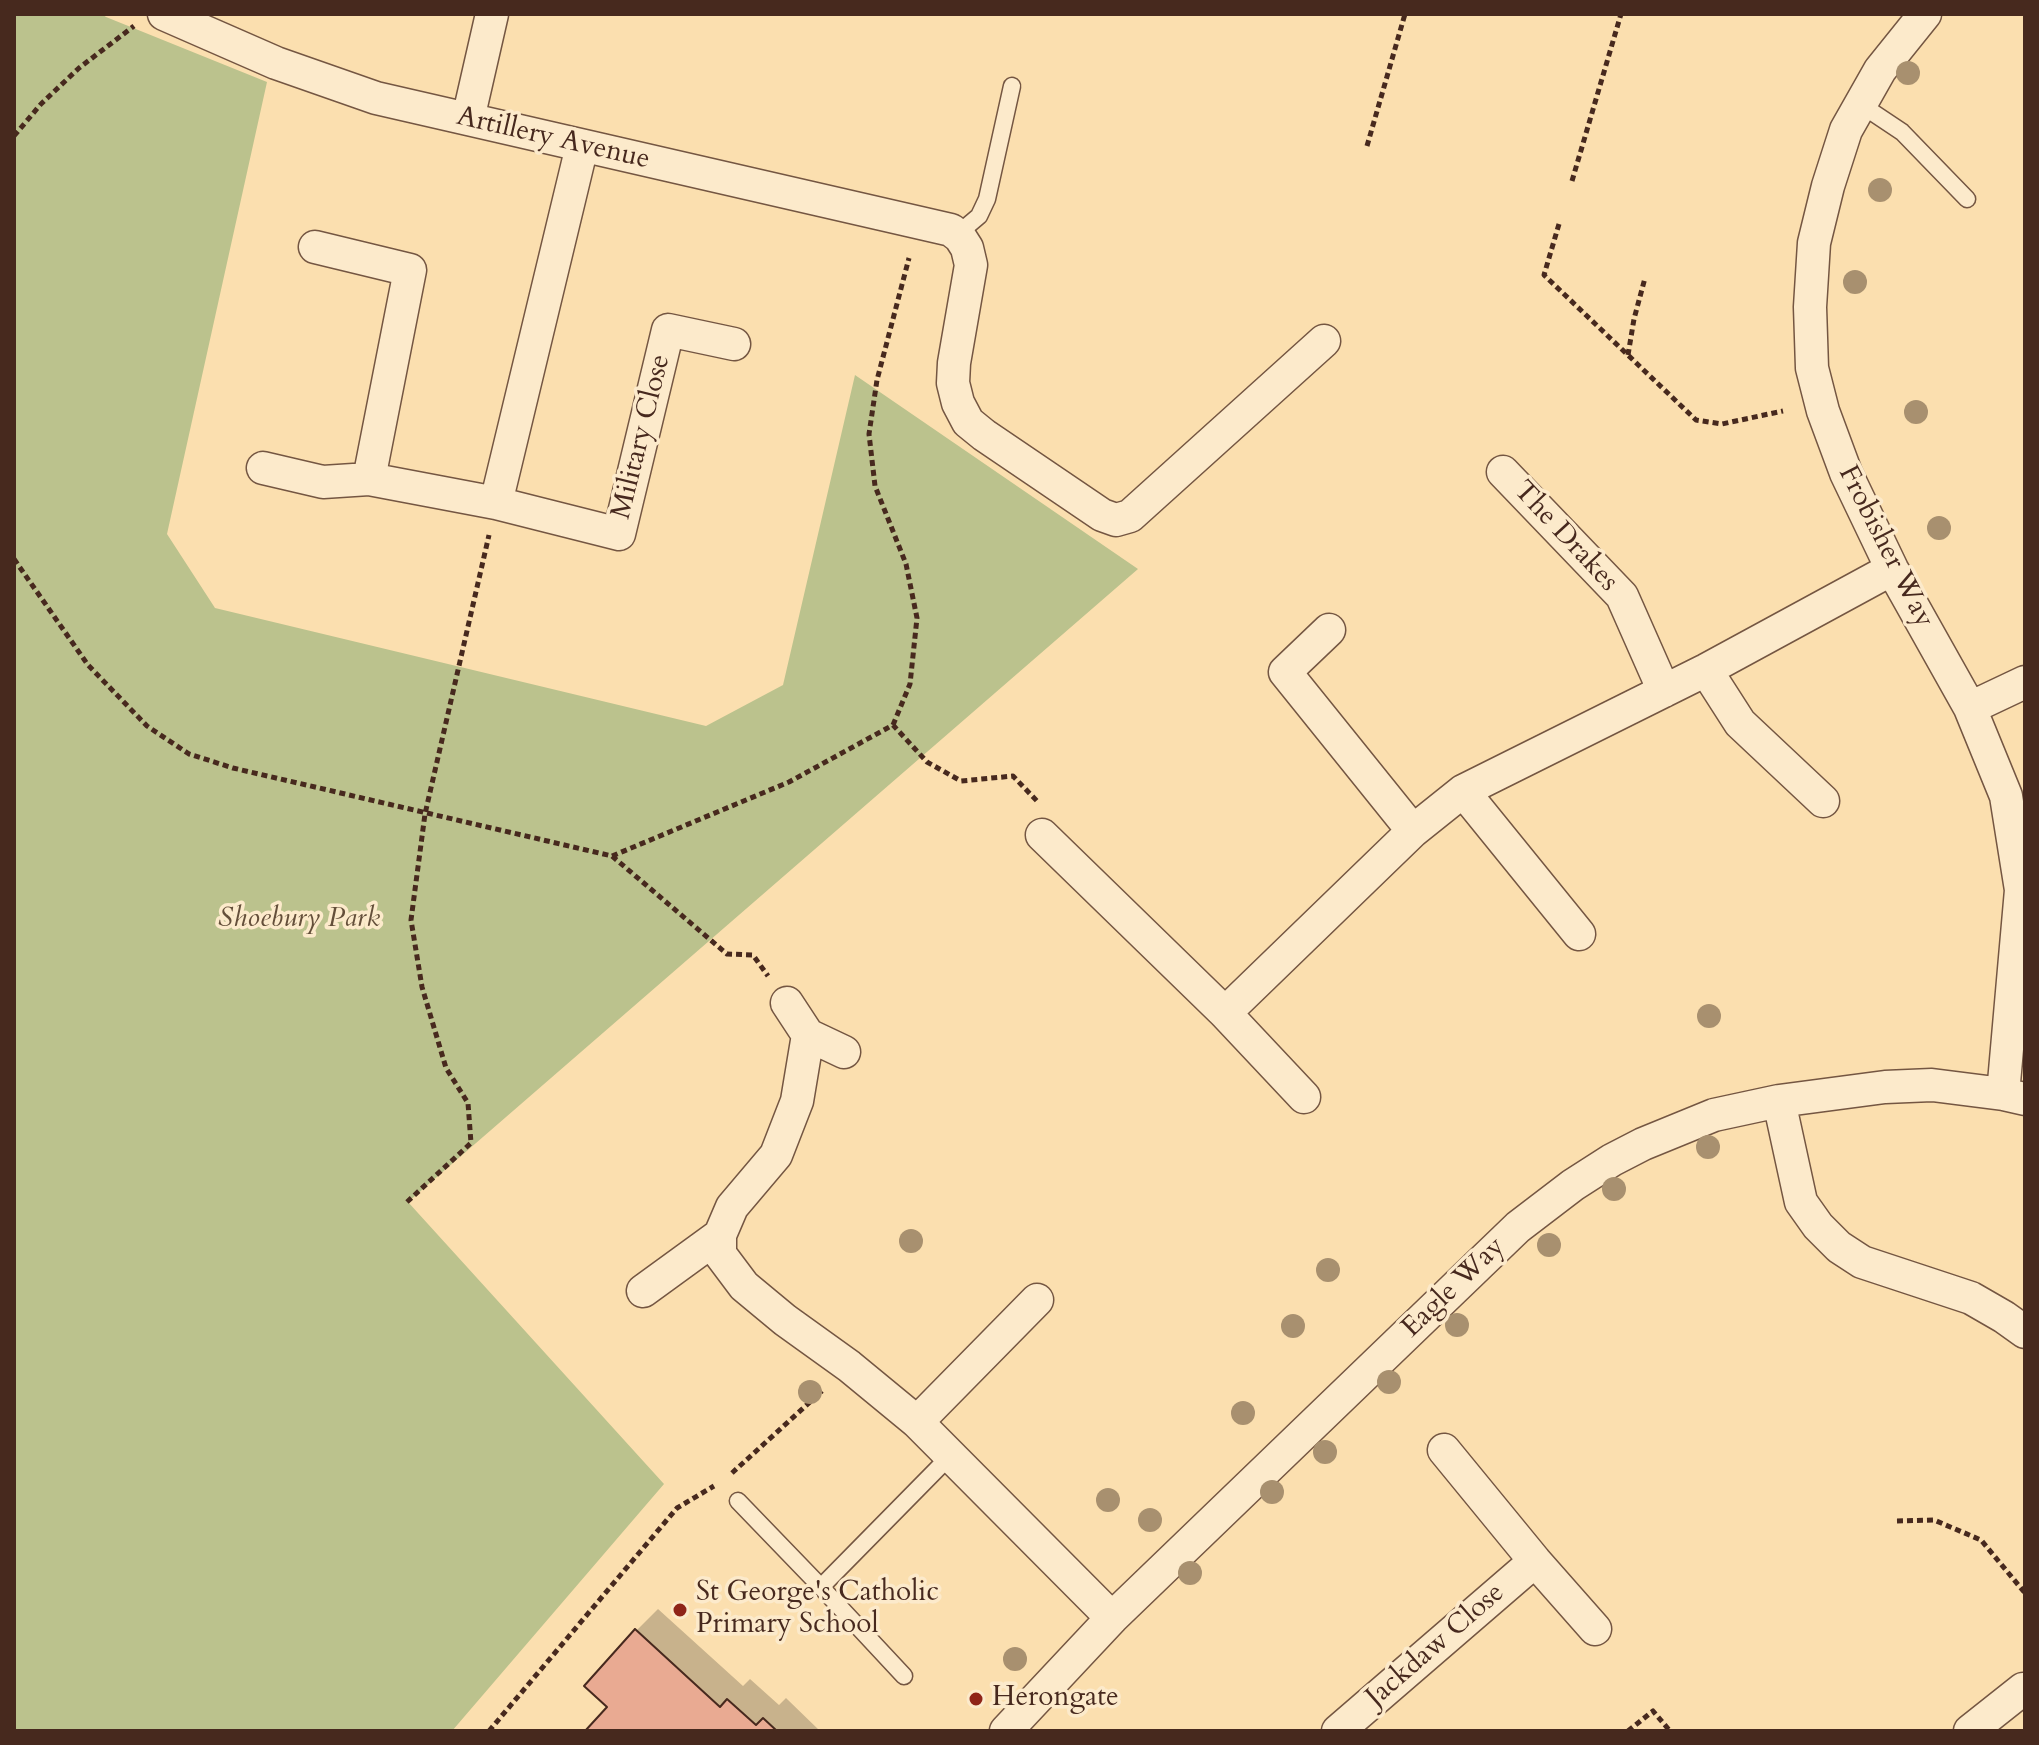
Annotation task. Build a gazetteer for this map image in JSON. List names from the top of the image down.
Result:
{
  "streets": {
    "street": [
      "Artillery Avenue",
      "Military Close",
      "The Drakes",
      "Frobisher Way",
      "Eagle Way",
      "Jackdaw Close"
    ]
  },
  "crossings": [
    ["Frobisher Way", "Eagle Way"]
  ],
  "parks": ["Shoebury Park"],
  "places": ["St George's Catholic Primary School", "Herongate"]
}
